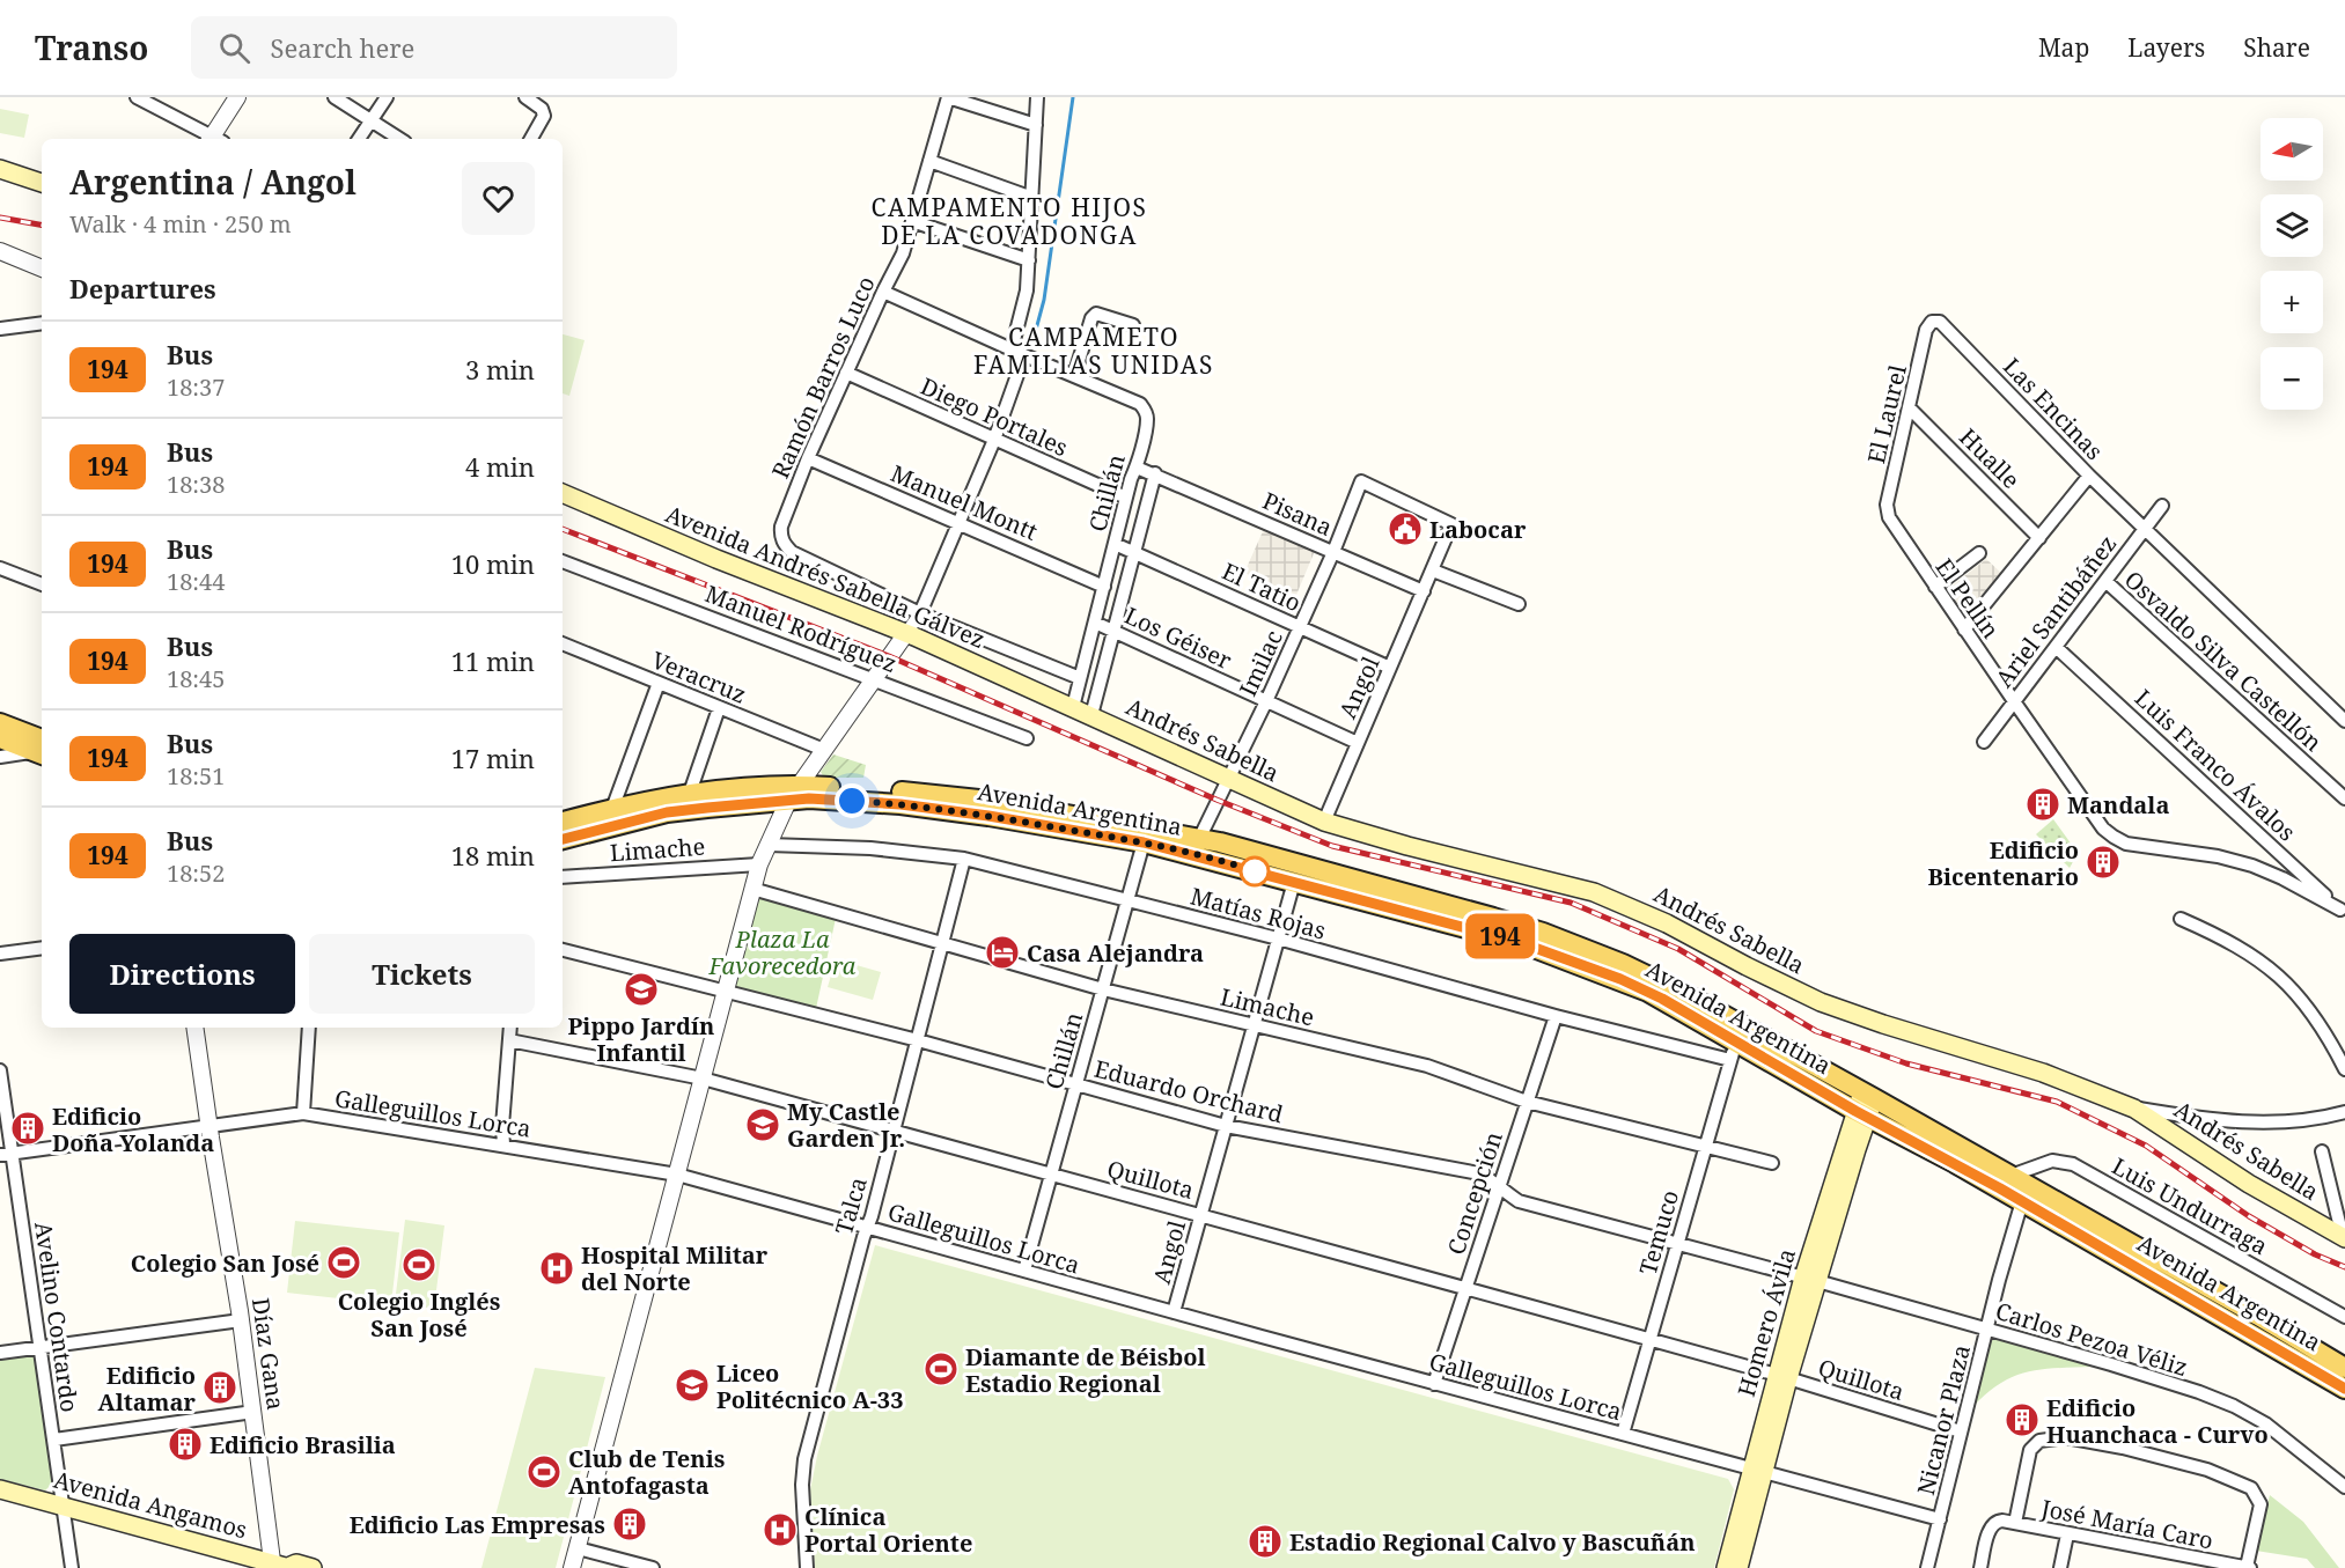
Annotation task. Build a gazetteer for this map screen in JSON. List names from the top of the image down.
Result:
{
  "streets": {
    "main road": [
      "Avenida Andrés Sabella Gálvez",
      "Andrés Sabella",
      "Avenida Argentina",
      "Homero Ávila",
      "Avenida Angamos"
    ],
    "street": [
      "Ramón Barros Luco",
      "Las Encinas",
      "El Laurel",
      "Diego Portales",
      "Hualle",
      "Chillán",
      "Manuel Montt",
      "Pisana",
      "El Tatio",
      "El Pellín",
      "Ariel Santibáñez",
      "Manuel Rodríguez",
      "Los Géiser",
      "Osvaldo Silva Castellón",
      "Imilac",
      "Veracruz",
      "Angol",
      "Luis Franco Ávalos",
      "Limache",
      "Matías Rojas",
      "Eduardo Orchard",
      "Galleguillos Lorca",
      "Quillota",
      "Concepción",
      "Talca",
      "Luis Undurraga",
      "Temuco",
      "Avelino Contardo",
      "Carlos Pezoa Véliz",
      "Díaz Gana",
      "Nicanor Plaza",
      "José María Caro"
    ]
  },
  "crossings": [
    ["Ramón Barros Luco", "Diego Portales"],
    ["Ramón Barros Luco", "Manuel Montt"],
    ["Las Encinas", "El Laurel"],
    ["Las Encinas", "Ariel Santibáñez"],
    ["El Laurel", "Hualle"],
    ["El Laurel", "El Pellín"],
    ["Diego Portales", "Chillán"],
    ["Chillán", "Manuel Montt"],
    ["Chillán", "Pisana"],
    ["Chillán", "Avenida Andrés Sabella Gálvez"],
    ["Chillán", "El Tatio"],
    ["Chillán", "Los Géiser"],
    ["Chillán", "Andrés Sabella"],
    ["Chillán", "Avenida Argentina"],
    ["Chillán", "Limache"],
    ["Chillán", "Matías Rojas"],
    ["Chillán", "Eduardo Orchard"],
    ["Chillán", "Galleguillos Lorca"],
    ["Chillán", "Quillota"],
    ["Pisana", "Imilac"],
    ["Pisana", "Angol"],
    ["Avenida Andrés Sabella Gálvez", "Andrés Sabella"],
    ["El Tatio", "Imilac"],
    ["El Tatio", "Angol"],
    ["El Pellín", "Ariel Santibáñez"],
    ["El Pellín", "Luis Franco Ávalos"],
    ["Ariel Santibáñez", "Osvaldo Silva Castellón"],
    ["Ariel Santibáñez", "Luis Franco Ávalos"],
    ["Los Géiser", "Imilac"],
    ["Los Géiser", "Angol"],
    ["Imilac", "Angol"],
    ["Imilac", "Andrés Sabella"],
    ["Imilac", "Avenida Argentina"],
    ["Angol", "Andrés Sabella"],
    ["Angol", "Avenida Argentina"],
    ["Angol", "Limache"],
    ["Angol", "Matías Rojas"],
    ["Angol", "Eduardo Orchard"],
    ["Angol", "Galleguillos Lorca"],
    ["Angol", "Quillota"],
    ["Avenida Argentina", "Matías Rojas"],
    ["Avenida Argentina", "Luis Undurraga"],
    ["Avenida Argentina", "Temuco"],
    ["Avenida Argentina", "Homero Ávila"],
    ["Avenida Argentina", "Nicanor Plaza"],
    ["Limache", "Concepción"],
    ["Limache", "Talca"],
    ["Limache", "Temuco"],
    ["Matías Rojas", "Concepción"],
    ["Matías Rojas", "Talca"],
    ["Matías Rojas", "Temuco"],
    ["Eduardo Orchard", "Concepción"],
    ["Eduardo Orchard", "Talca"],
    ["Eduardo Orchard", "Temuco"],
    ["Eduardo Orchard", "Homero Ávila"],
    ["Eduardo Orchard", "Carlos Pezoa Véliz"],
    ["Galleguillos Lorca", "Concepción"],
    ["Galleguillos Lorca", "Talca"],
    ["Galleguillos Lorca", "Temuco"],
    ["Galleguillos Lorca", "Avelino Contardo"],
    ["Galleguillos Lorca", "Homero Ávila"],
    ["Galleguillos Lorca", "Díaz Gana"],
    ["Galleguillos Lorca", "Nicanor Plaza"],
    ["Quillota", "Concepción"],
    ["Quillota", "Talca"],
    ["Quillota", "Temuco"],
    ["Quillota", "Homero Ávila"],
    ["Quillota", "Nicanor Plaza"],
    ["Avelino Contardo", "Avenida Angamos"],
    ["Homero Ávila", "Carlos Pezoa Véliz"],
    ["Carlos Pezoa Véliz", "Nicanor Plaza"],
    ["Díaz Gana", "Avenida Angamos"]
  ],
  "districts": ["CAMPAMENTO HIJOS DE LA COVADONGA", "CAMPAMETO FAMILIAS UNIDAS"],
  "parks": ["Plaza La Favorecedora"],
  "places": {
    "public building": ["Labocar"],
    "building": [
      "Mandala",
      "Edificio Bicentenario",
      "Edificio Doña Yolanda",
      "Edificio Altamar",
      "Edificio Huanchaca - Curvo",
      "Edificio Brasilia",
      "Edificio Las Empresas",
      "Estadio Regional Calvo y Bascuñán"
    ],
    "hotel": ["Casa Alejandra"],
    "school or university": ["Pippo Jardín Infantil", "My Castle Garden Jr.", "Liceo Politécnico A-33"],
    "sports": [
      "Colegio San José",
      "Colegio Inglés San José",
      "Diamante de Béisbol Estadio Regional",
      "Club de Tenis Antofagasta"
    ],
    "hospital": ["Hospital Militar del Norte", "Clínica Portal Oriente"]
  },
  "lines": ["bus line 194"],
  "north": "left",
  "page": {
    "header": "Transo",
    "search": "Search here",
    "nav": ["Map", "Layers", "Share"],
    "on_map": "194",
    "map_buttons": ["+", "−"],
    "heading": [
      ["Argentina / Angol", "Walk · 4 min · 250 m"],
      "Departures"
    ],
    "list": [
      {
        "mark": "194",
        "name": "Bus",
        "note": "18:37",
        "value": "3 min"
      },
      {
        "mark": "194",
        "name": "Bus",
        "note": "18:38",
        "value": "4 min"
      },
      {
        "mark": "194",
        "name": "Bus",
        "note": "18:44",
        "value": "10 min"
      },
      {
        "mark": "194",
        "name": "Bus",
        "note": "18:45",
        "value": "11 min"
      },
      {
        "mark": "194",
        "name": "Bus",
        "note": "18:51",
        "value": "17 min"
      },
      {
        "mark": "194",
        "name": "Bus",
        "note": "18:52",
        "value": "18 min"
      }
    ],
    "buttons": ["Directions", "Tickets"]
  }
}
